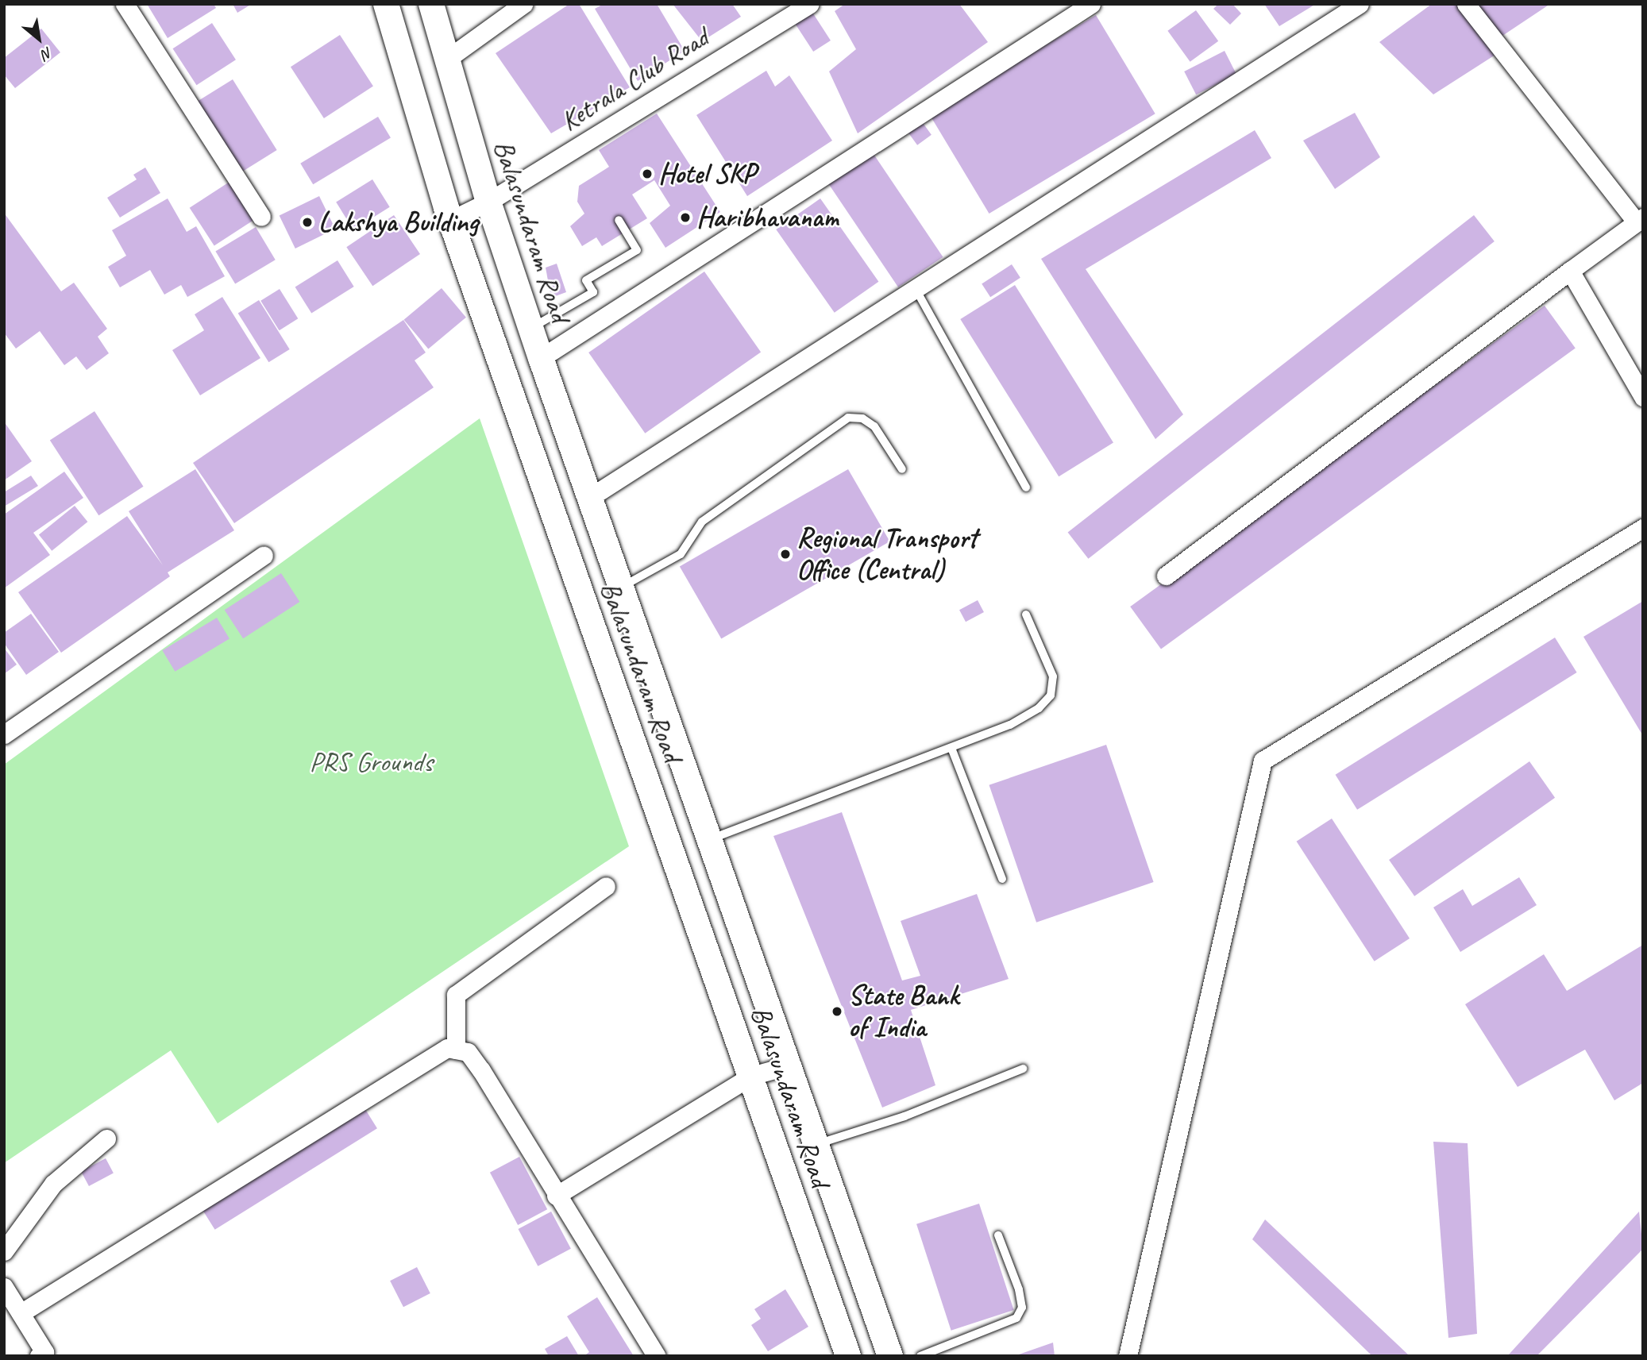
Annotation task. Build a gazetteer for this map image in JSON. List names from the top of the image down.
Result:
{
  "streets": {
    "main road": ["Balasundaram Road"],
    "street": ["Ketrala Club Road"]
  },
  "crossings": [
    ["Ketrala Club Road", "Balasundaram Road"]
  ],
  "parks": ["PRS Grounds"],
  "places": [
    "Hotel SKP",
    "Haribhavanam",
    "Lakshya Building",
    "Regional Transport Office (Central)",
    "State Bank of India"
  ],
  "north": "bottom right"
}
